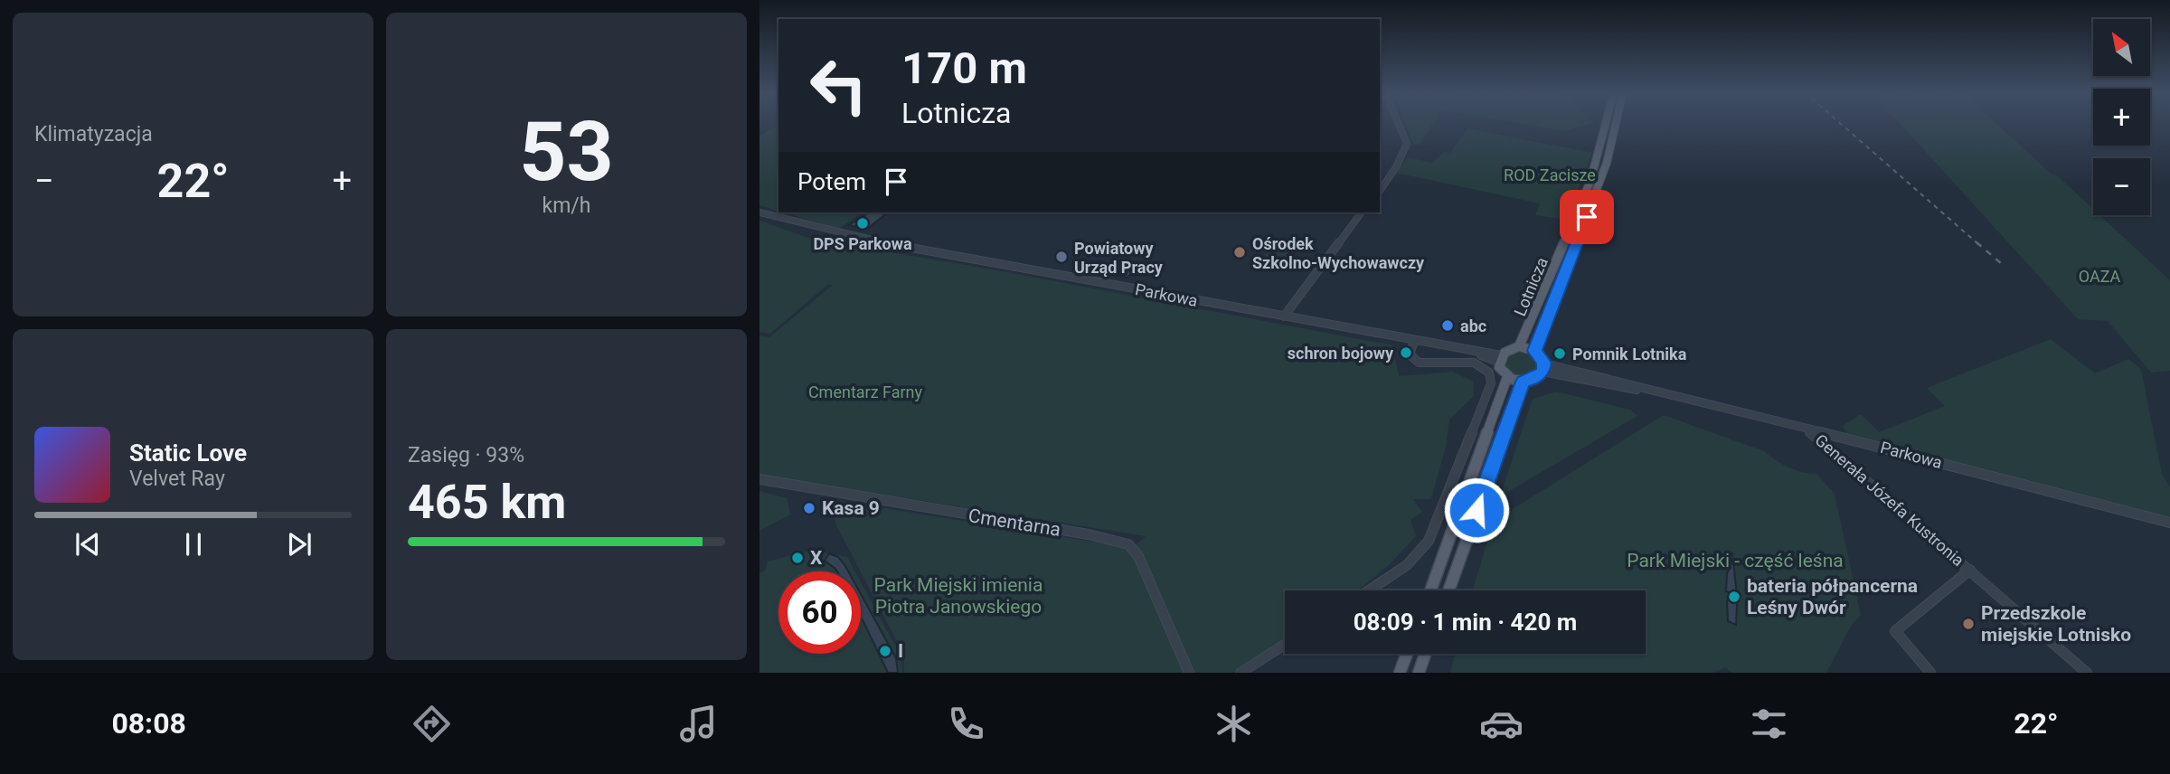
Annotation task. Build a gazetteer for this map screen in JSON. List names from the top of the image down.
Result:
{
  "streets": {
    "main road": ["Lotnicza"],
    "street": ["Parkowa", "Generała Józefa Kustronia", "Cmentarna"]
  },
  "crossings": [
    ["Lotnicza", "Parkowa"],
    ["Parkowa", "Generała Józefa Kustronia"]
  ],
  "parks": [
    "ROD Zacisze",
    "OAZA",
    "Cmentarz Farny",
    "Park Miejski - część leśna",
    "Park Miejski imienia Piotra Janowskiego"
  ],
  "places": [
    "DPS Parkowa",
    "Ośrodek Szkolno-Wychowawczy",
    "Powiatowy Urząd Pracy",
    "abc",
    "schron bojowy",
    "Pomnik Lotnika",
    "Kasa 9",
    "X",
    "bateria półpancerna Leśny Dwór",
    "Przedszkole miejskie Lotnisko",
    "I"
  ],
  "north": "top left",
  "page": {
    "tile": [
      "Klimatyzacja",
      ["53", "km/h"],
      ["Zasięg · 93%", "465 km"]
    ],
    "map_buttons": ["+", "−"],
    "turn": ["170 m", "Lotnicza"],
    "then": "Potem",
    "heat": ["−", "22°", "+"],
    "song": ["Static Love", "Velvet Ray"],
    "limit": "60",
    "trip": "08:09 · 1 min · 420 m",
    "tabs": ["08:08", "22°"]
  }
}
